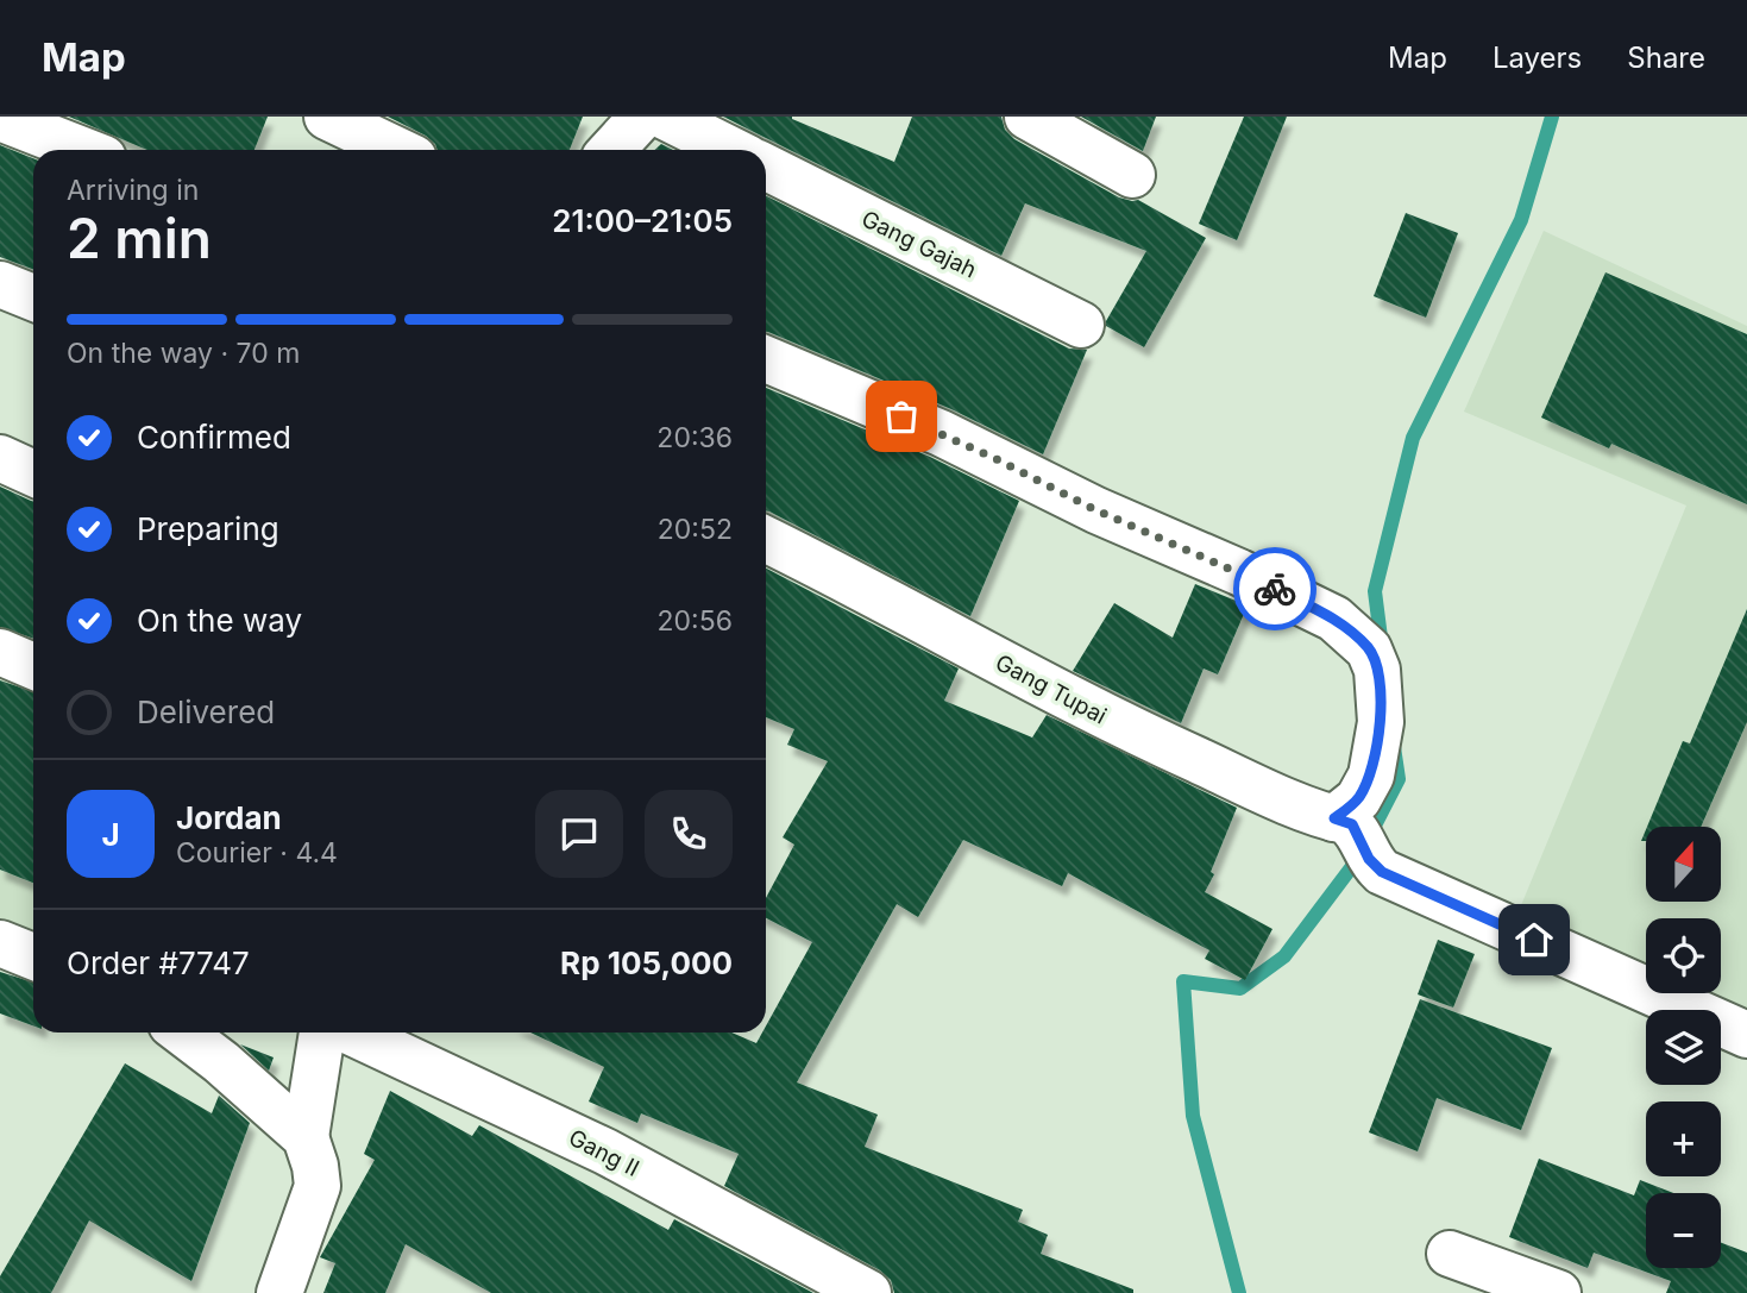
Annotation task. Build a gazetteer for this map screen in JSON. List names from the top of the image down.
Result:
{
  "streets": {
    "street": ["Gang Gajah", "Gang Tupai", "Gang II"]
  },
  "north": "top",
  "page": {
    "header": "Map",
    "nav": ["Map", "Layers", "Share"],
    "heading": ["2 min", "Arriving in", "21:00–21:05"],
    "panel": [
      "Jordan",
      "Courier · 4.4",
      "Order #7747",
      "Rp 105,000"
    ],
    "bar": "On the way · 70 m",
    "list": [
      ["Confirmed", "20:36"],
      ["Preparing", "20:52"],
      ["On the way", "20:56"],
      "Delivered"
    ],
    "round": "J",
    "map_buttons": ["+", "−"]
  }
}
